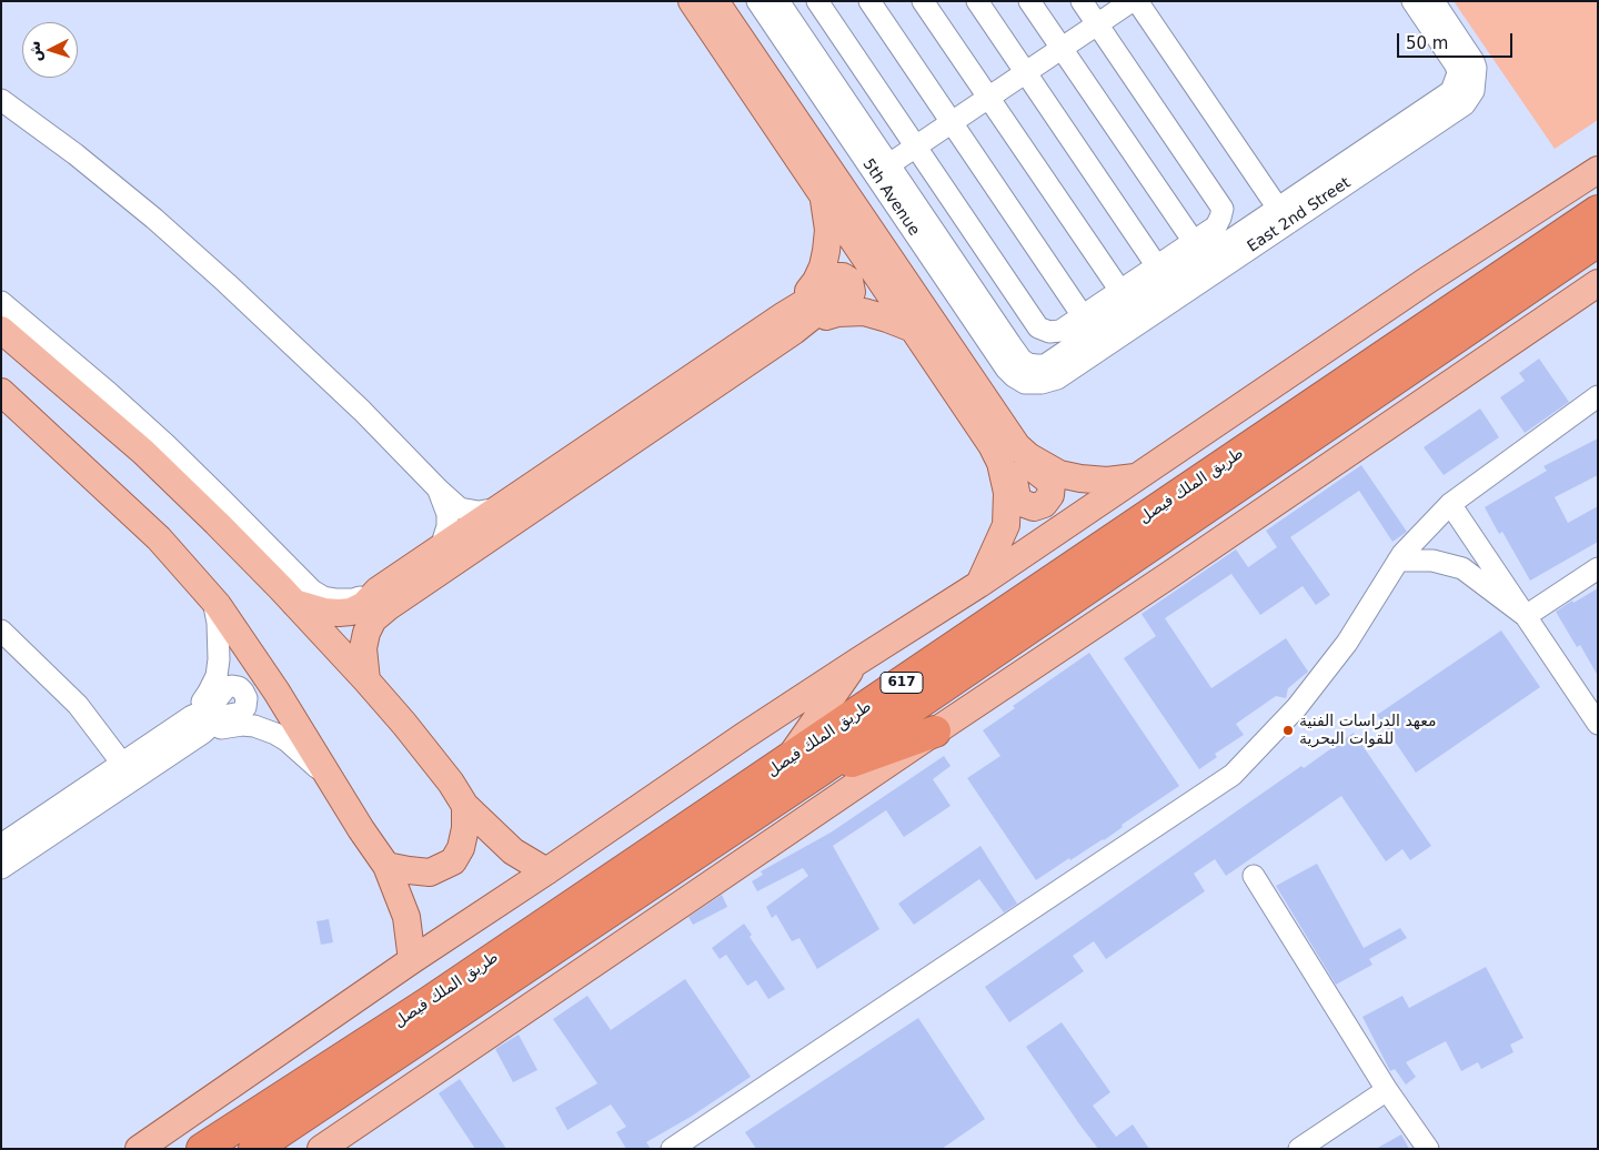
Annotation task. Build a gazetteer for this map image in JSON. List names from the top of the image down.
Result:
{
  "streets": {
    "highway": ["طريق الملك فيصل", "617"],
    "street": ["5th Avenue", "East 2nd Street"]
  },
  "crossings": [
    ["5th Avenue", "East 2nd Street"]
  ],
  "places": ["معهد الدراسات الفنية للقوات البحرية"],
  "scale_bar": "50 m",
  "north": "left"
}
